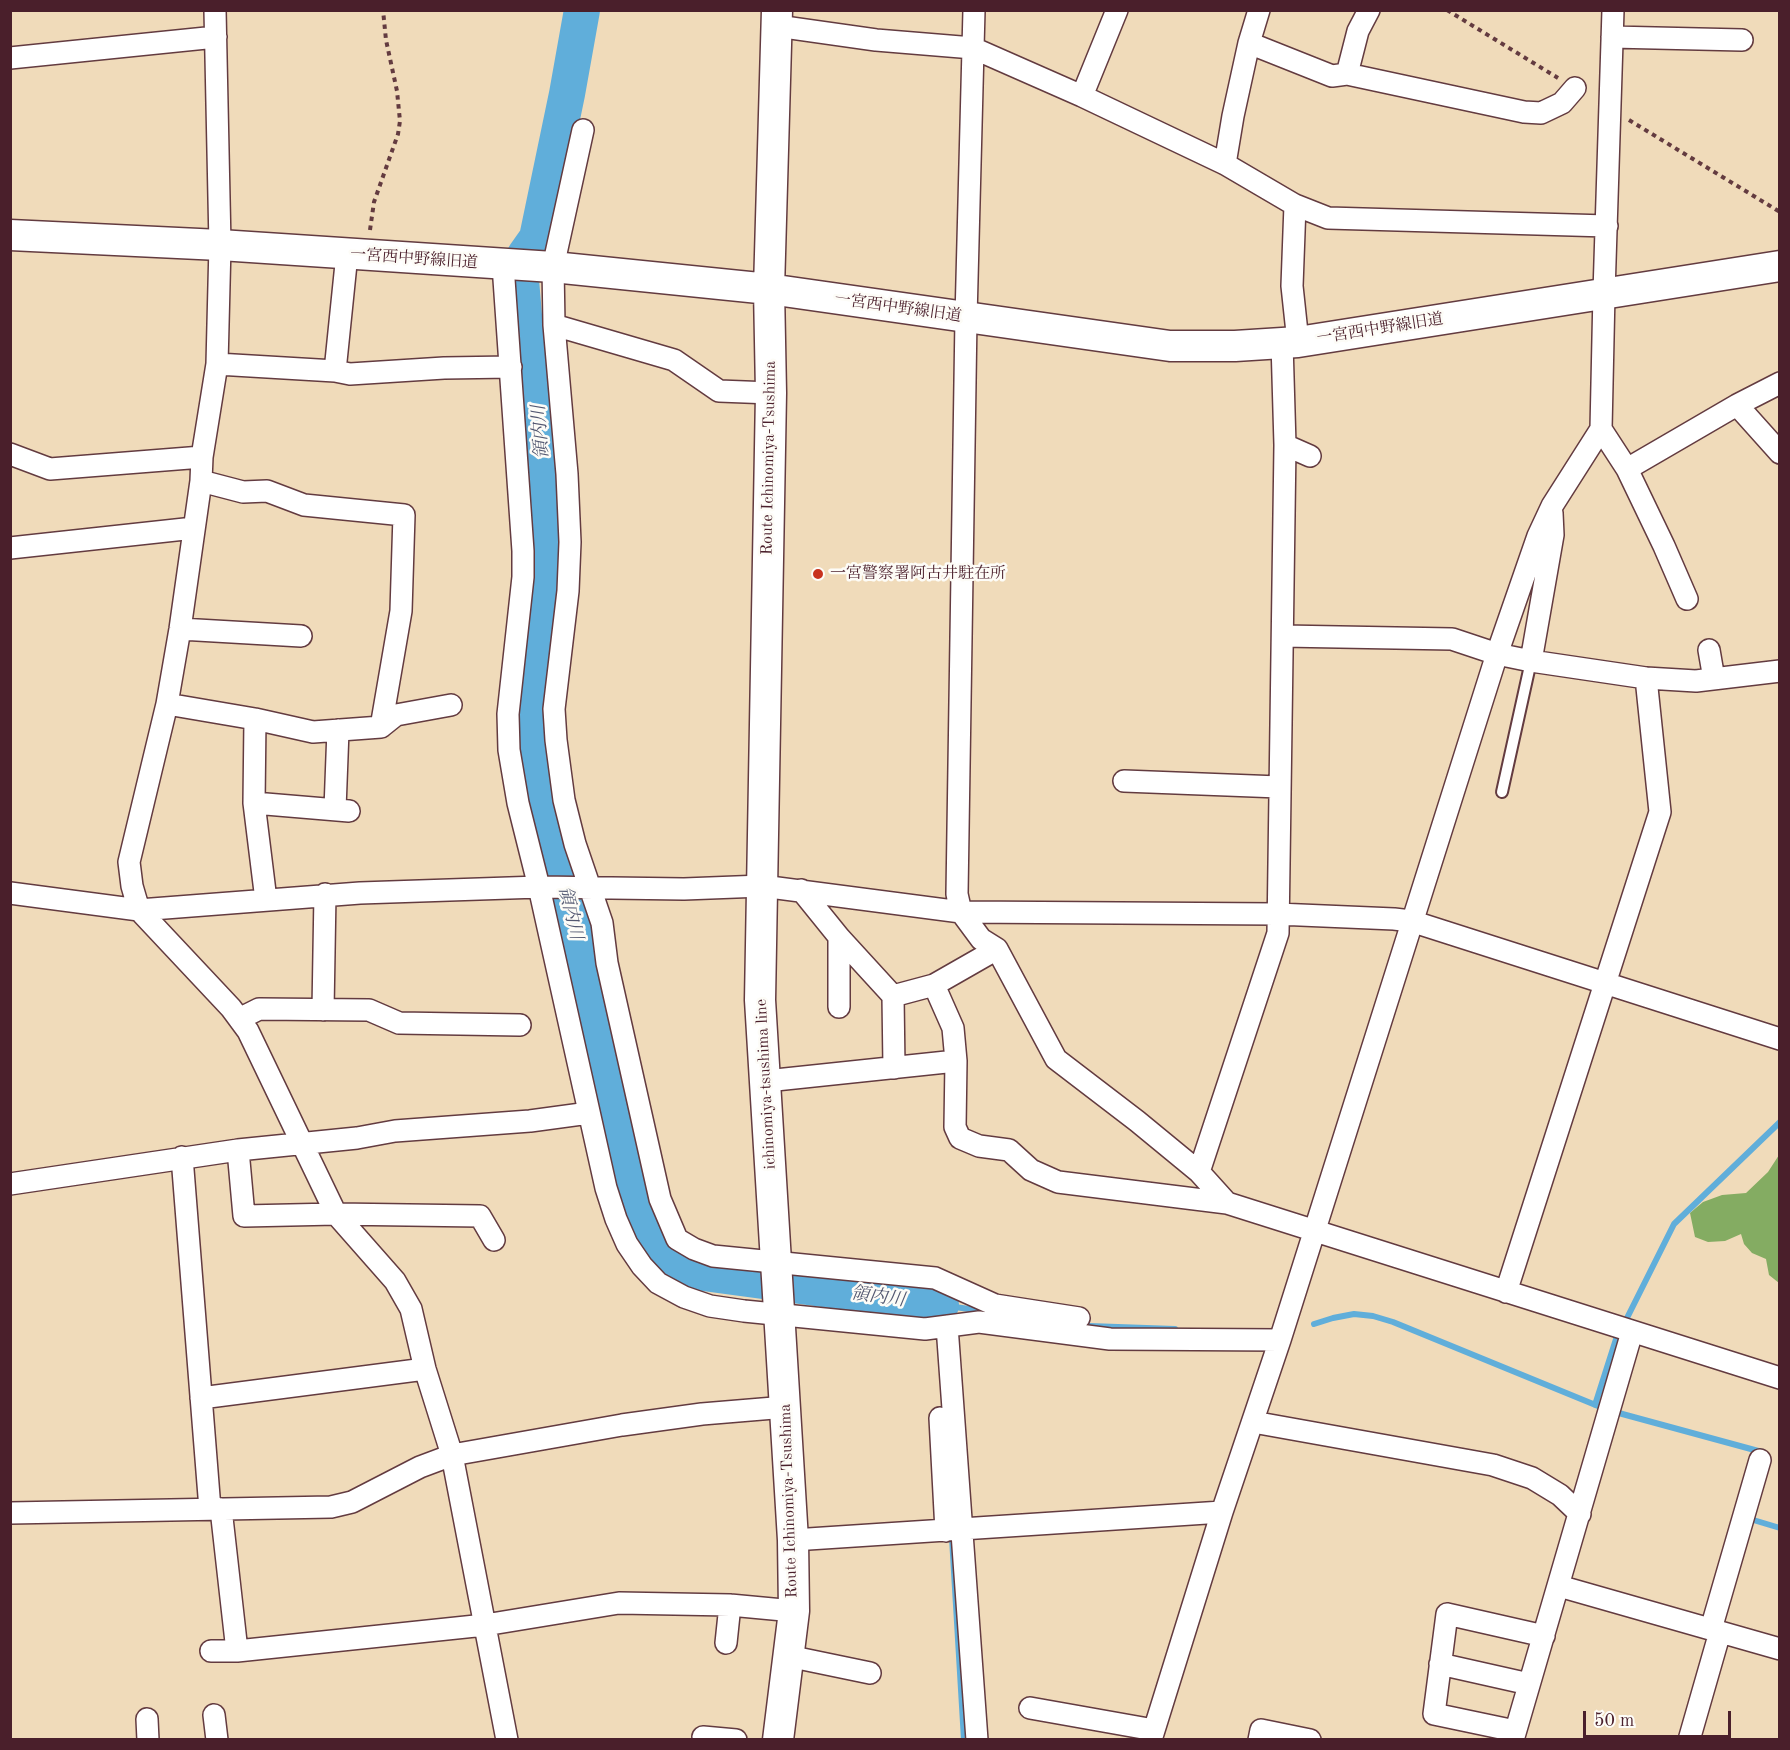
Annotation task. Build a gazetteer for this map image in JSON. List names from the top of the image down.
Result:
{
  "streets": {
    "street": ["一宮西中野線旧道", "Route Ichinomiya-Tsushima", "ichinomiya-tsushima line"]
  },
  "crossings": [
    ["一宮西中野線旧道", "Route Ichinomiya-Tsushima"],
    ["Route Ichinomiya-Tsushima", "ichinomiya-tsushima line"]
  ],
  "water": ["領内川"],
  "places": ["一宮警察署阿古井駐在所"],
  "scale_bar": "50 m"
}
